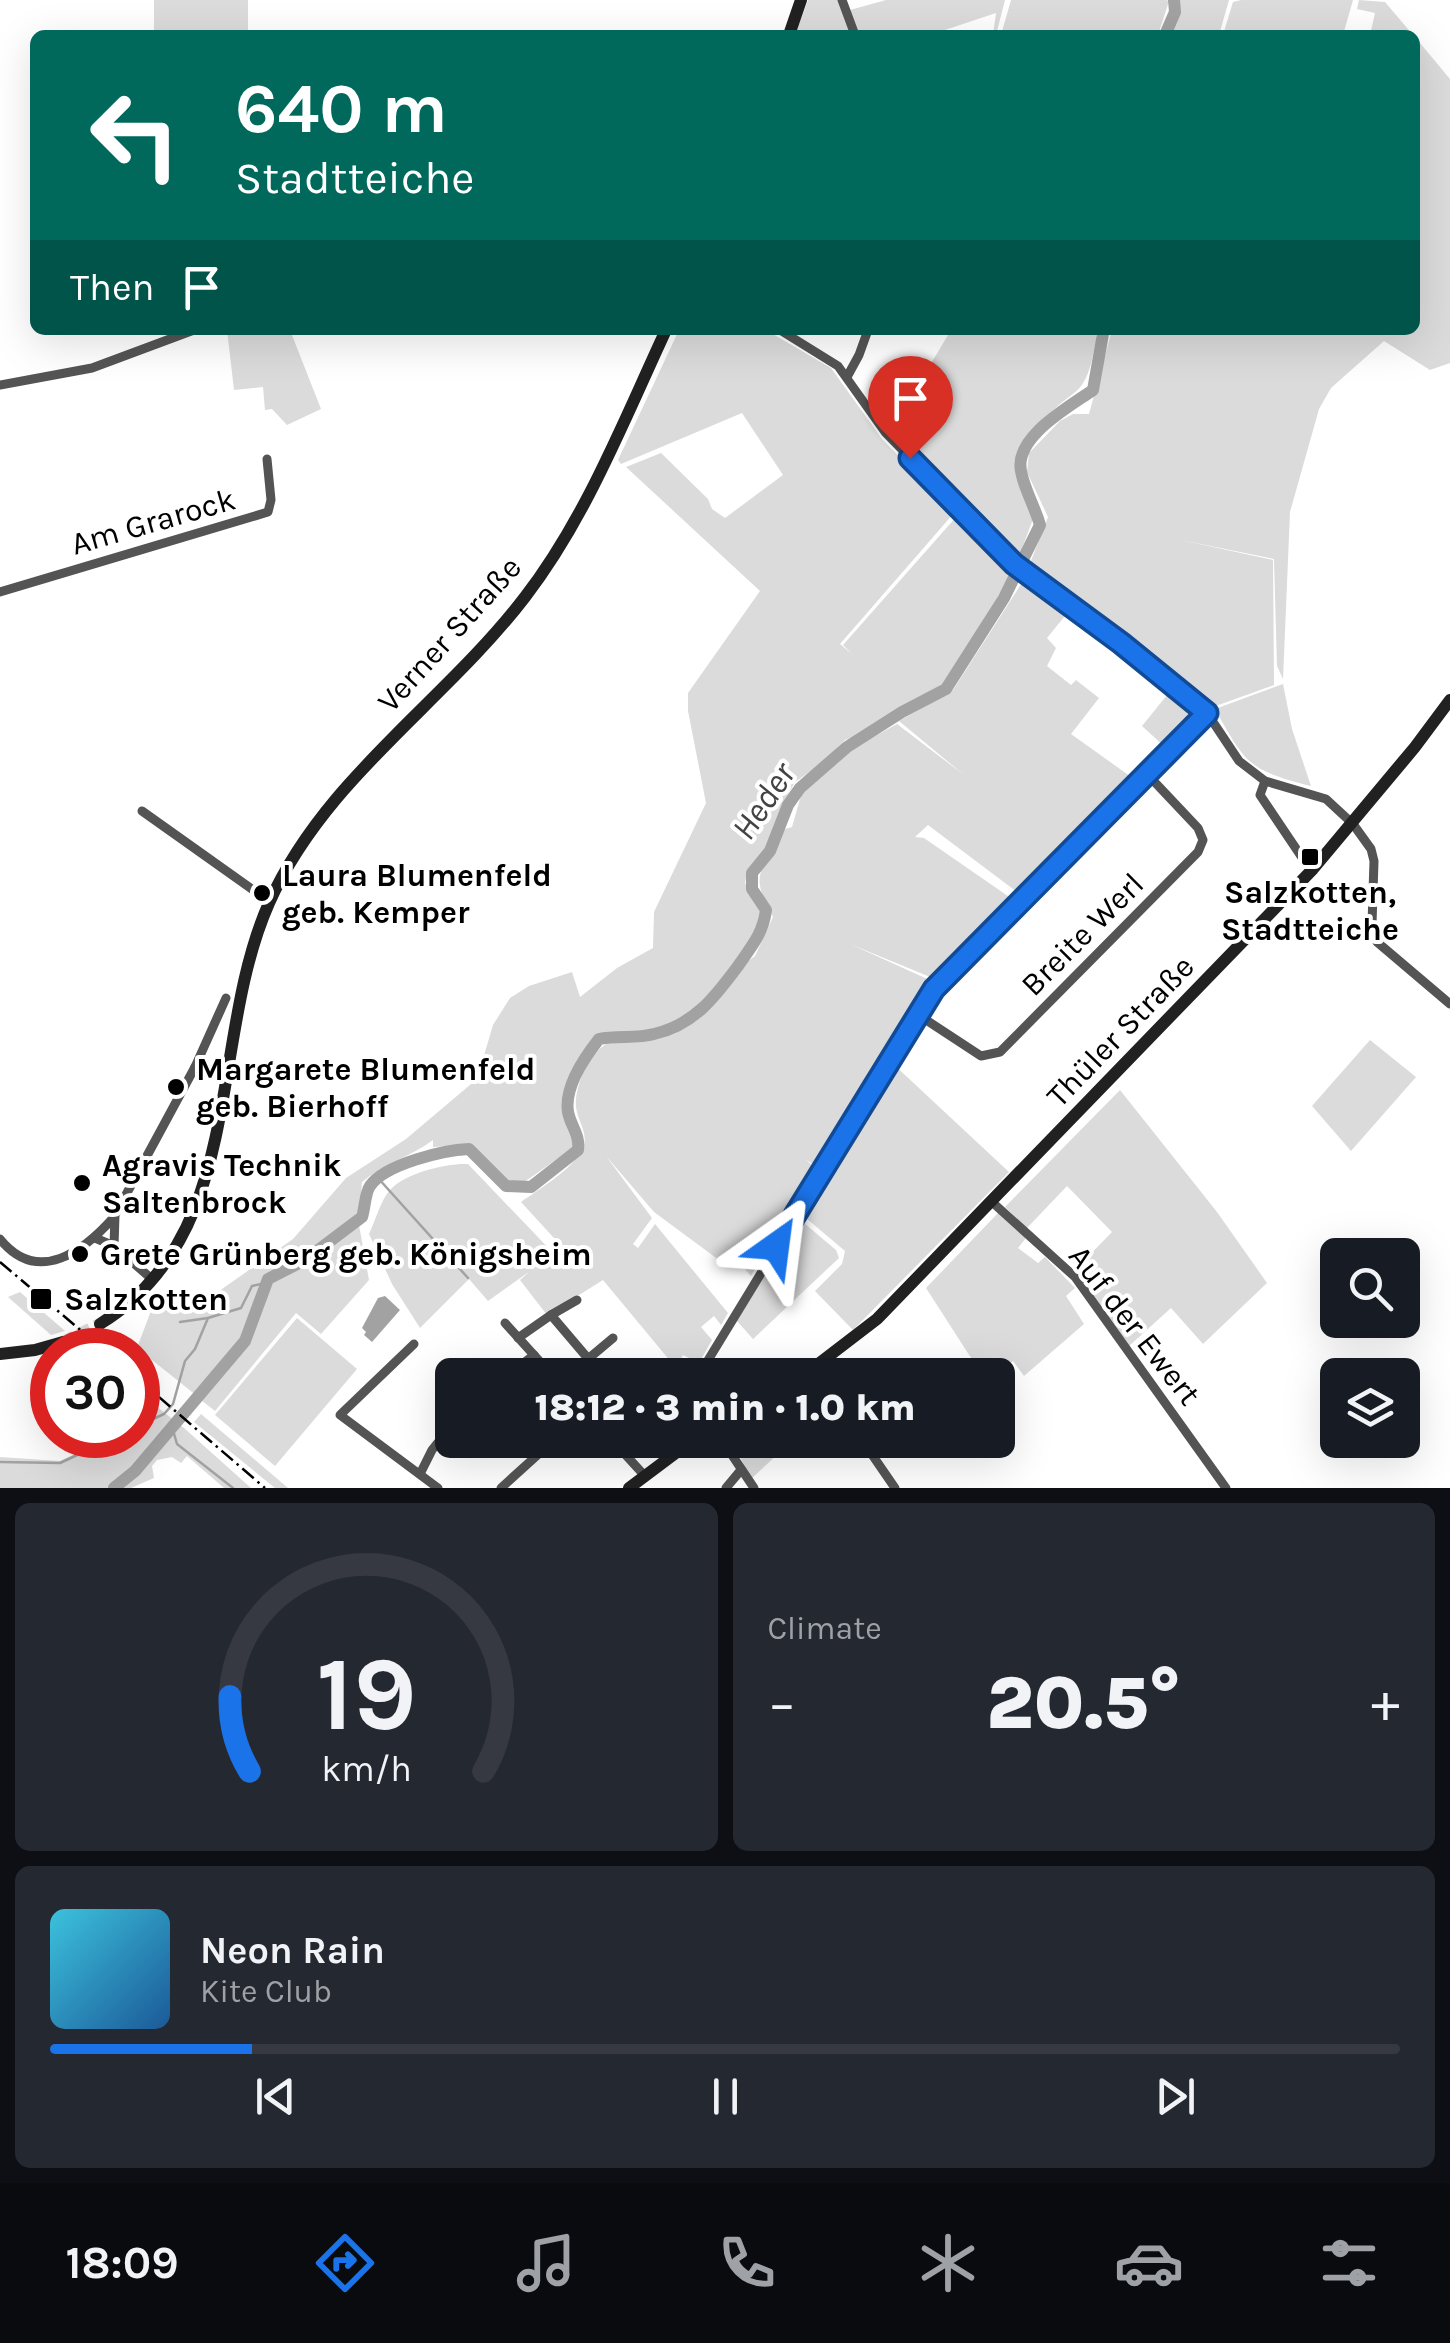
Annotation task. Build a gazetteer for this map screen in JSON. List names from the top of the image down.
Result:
{
  "streets": {
    "main road": ["Verner Straße", "Thüler Straße"],
    "street": ["Am Grarock", "Breite Werl", "Auf der Ewert"]
  },
  "crossings": [
    ["Thüler Straße", "Auf der Ewert"]
  ],
  "water": ["Heder"],
  "places": {
    "transit": ["Salzkotten, Stadtteiche", "Salzkotten"],
    "other": [
      "Laura Blumenfeld geb. Kemper",
      "Margarete Blumenfeld geb. Bierhoff",
      "Agravis Technik Saltenbrock",
      "Grete Grünberg geb. Königsheim"
    ]
  },
  "page": {
    "turn": ["640 m", "Stadtteiche"],
    "then": "Then",
    "limit": "30",
    "trip": "18:12 · 3 min · 1.0 km",
    "tile": "Climate",
    "heat": ["−", "20.5°", "+"],
    "song": ["Neon Rain", "Kite Club"],
    "tabs": "18:09",
    "gauge": ["19", "km/h"]
  }
}
